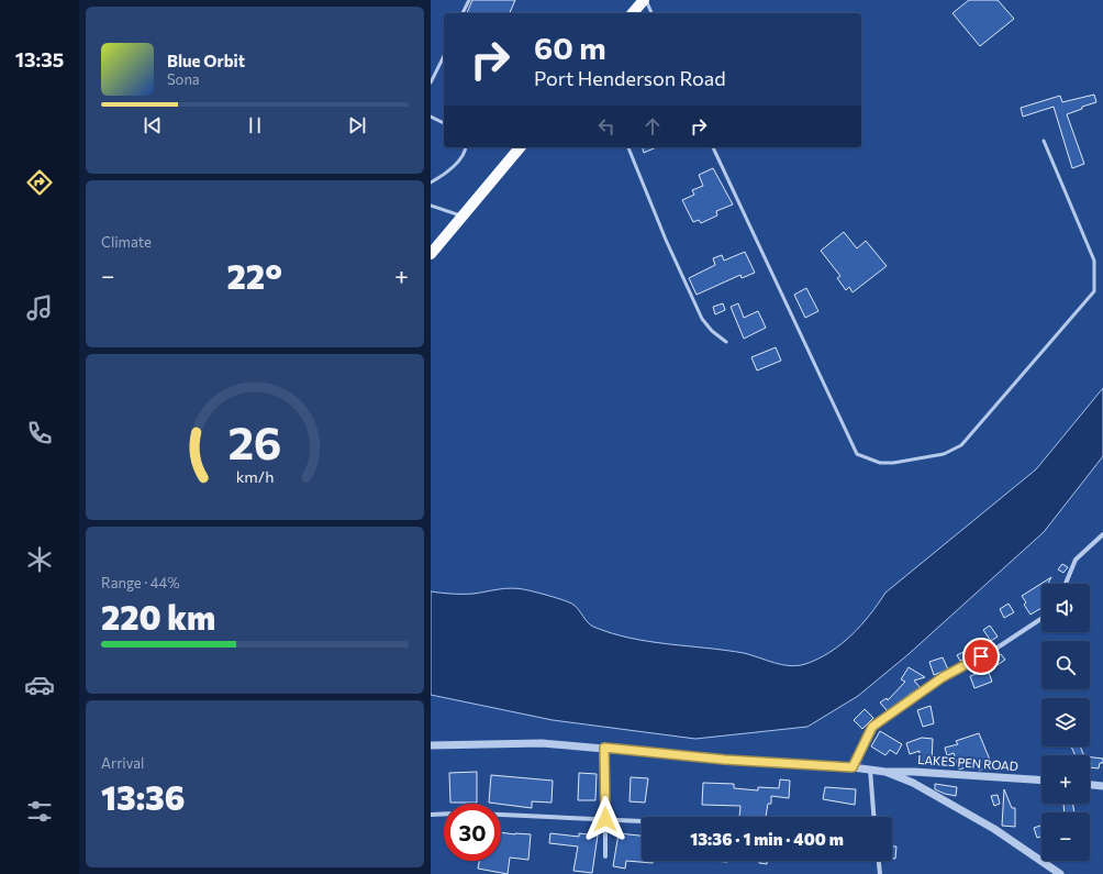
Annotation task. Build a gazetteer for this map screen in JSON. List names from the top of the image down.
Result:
{
  "streets": {
    "street": ["LAKES PEN ROAD"]
  },
  "page": {
    "tabs": "13:35",
    "turn": ["60 m", "Port Henderson Road"],
    "song": ["Blue Orbit", "Sona"],
    "tile": [
      "Climate",
      ["Range · 44%", "220 km"],
      ["Arrival", "13:36"]
    ],
    "heat": ["−", "22°", "+"],
    "map_buttons": ["+", "−"],
    "limit": "30",
    "trip": "13:36 · 1 min · 400 m",
    "gauge": ["26", "km/h"]
  }
}
